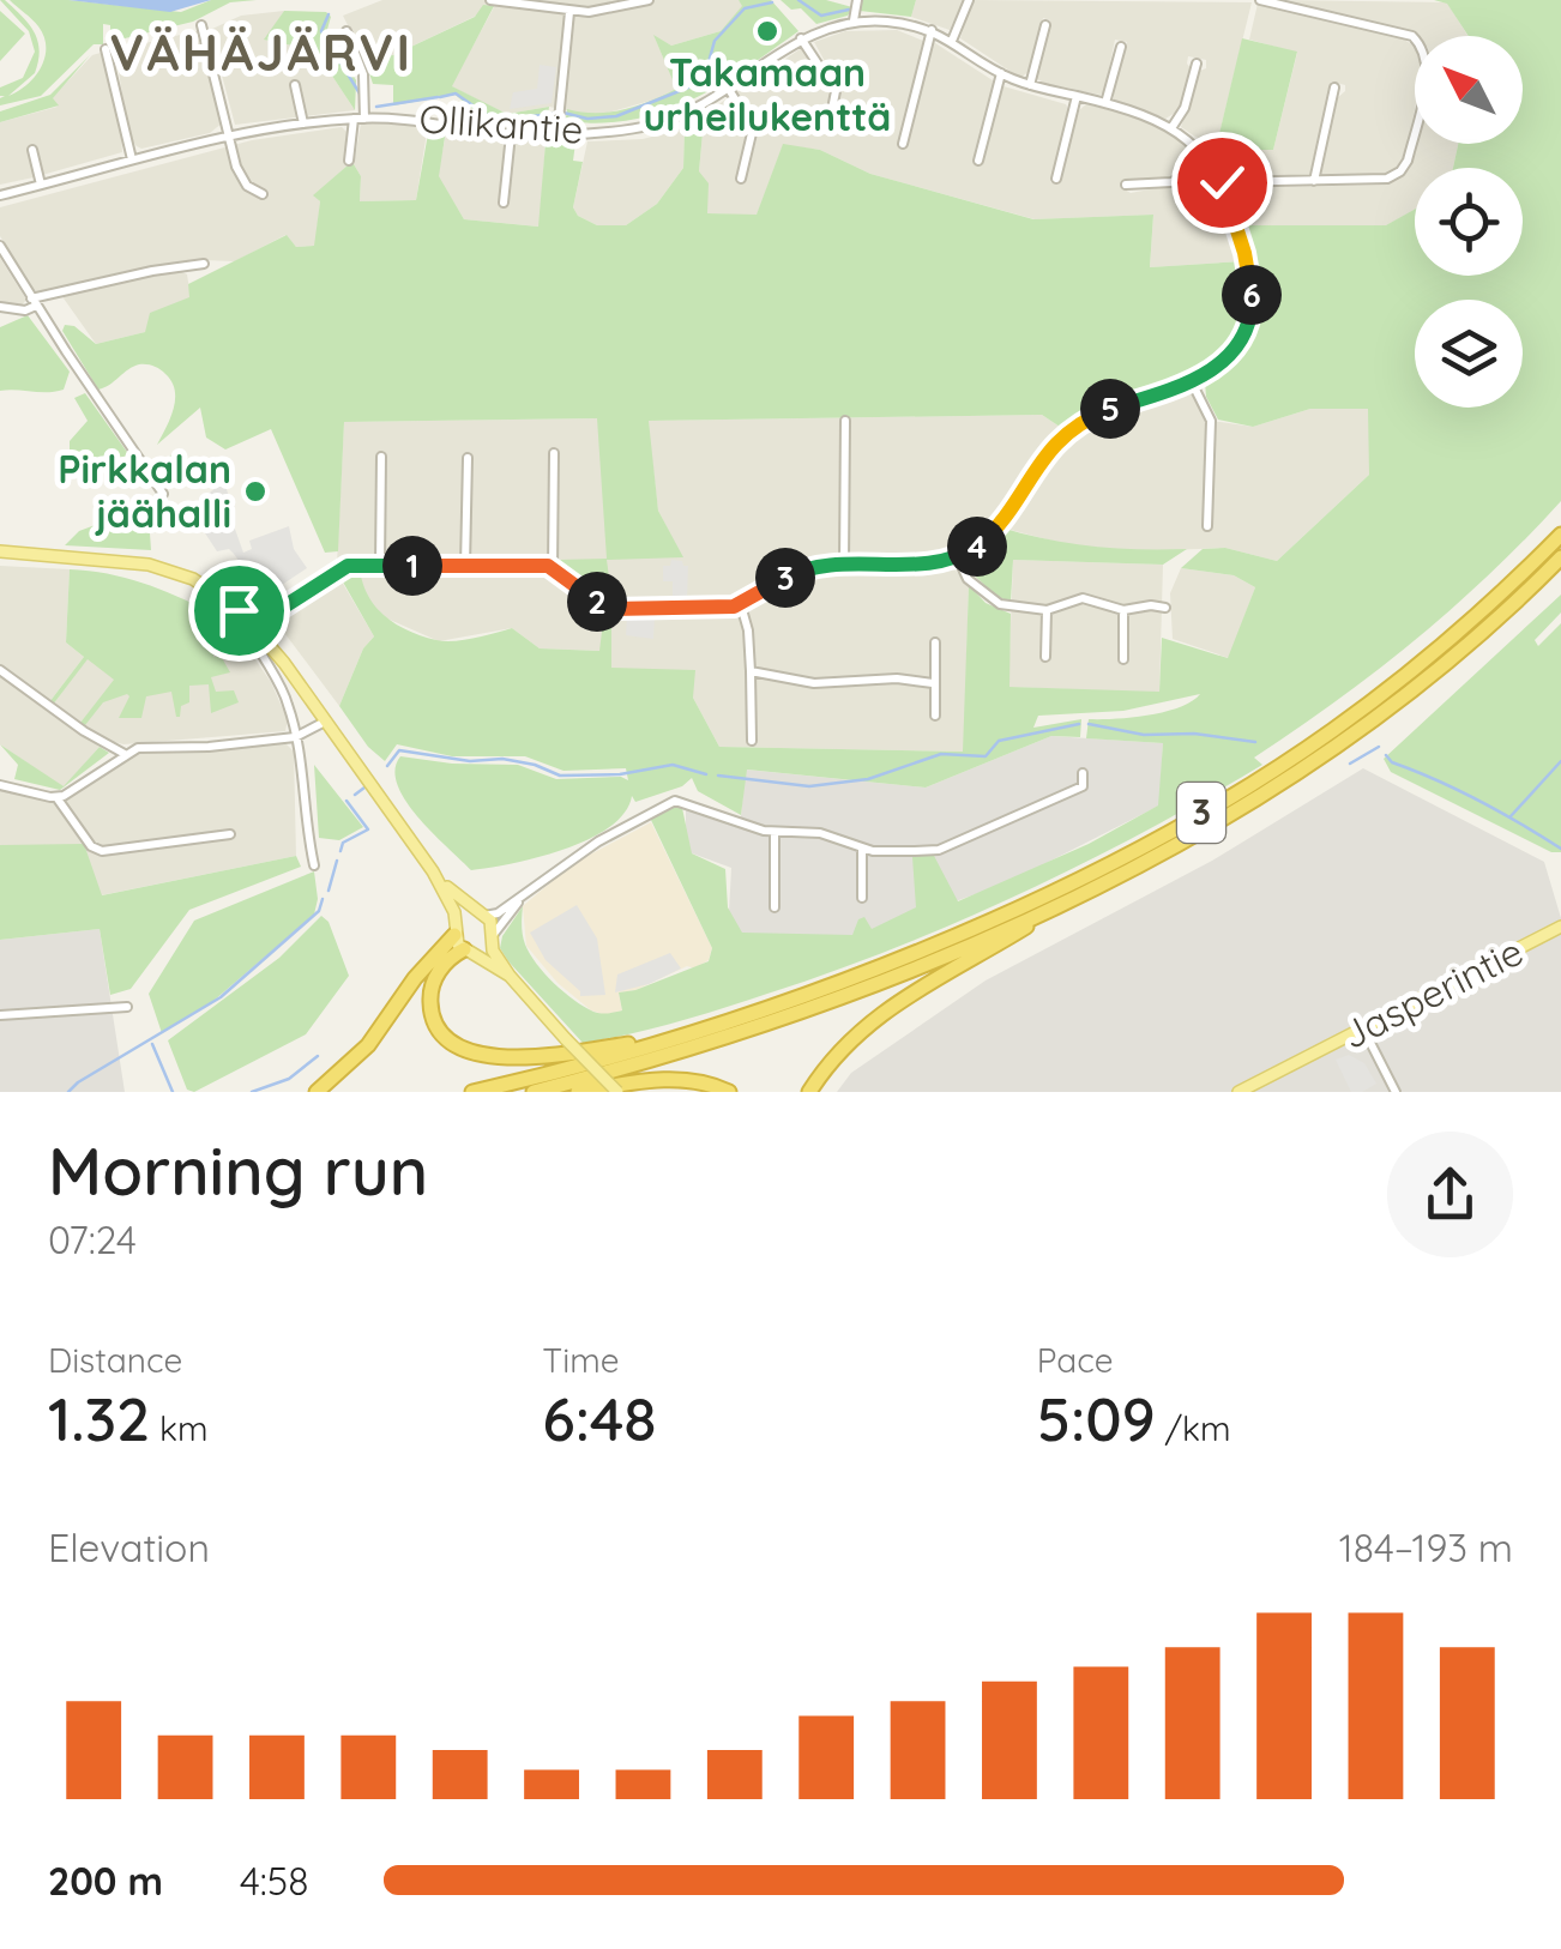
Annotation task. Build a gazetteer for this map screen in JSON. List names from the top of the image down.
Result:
{
  "streets": {
    "highway": ["3"],
    "main road": ["Jasperintie"],
    "street": ["Ollikantie"]
  },
  "districts": ["VÄHÄJÄRVI"],
  "places": ["Takamaan urheilukenttä", "Pirkkalan jäähalli"],
  "north": "top left",
  "page": {
    "pins": [
      "6",
      "5",
      "4",
      "1",
      "3",
      "2"
    ],
    "heading": ["Morning run", "07:24"],
    "stats": [
      ["Distance", "1.32 km"],
      ["Time", "6:48"],
      ["Pace", "5:09 /km"]
    ],
    "chart": ["Elevation", "184–193 m"],
    "list": [
      {
        "name": "200 m",
        "note": "4:58"
      }
    ]
  }
}
